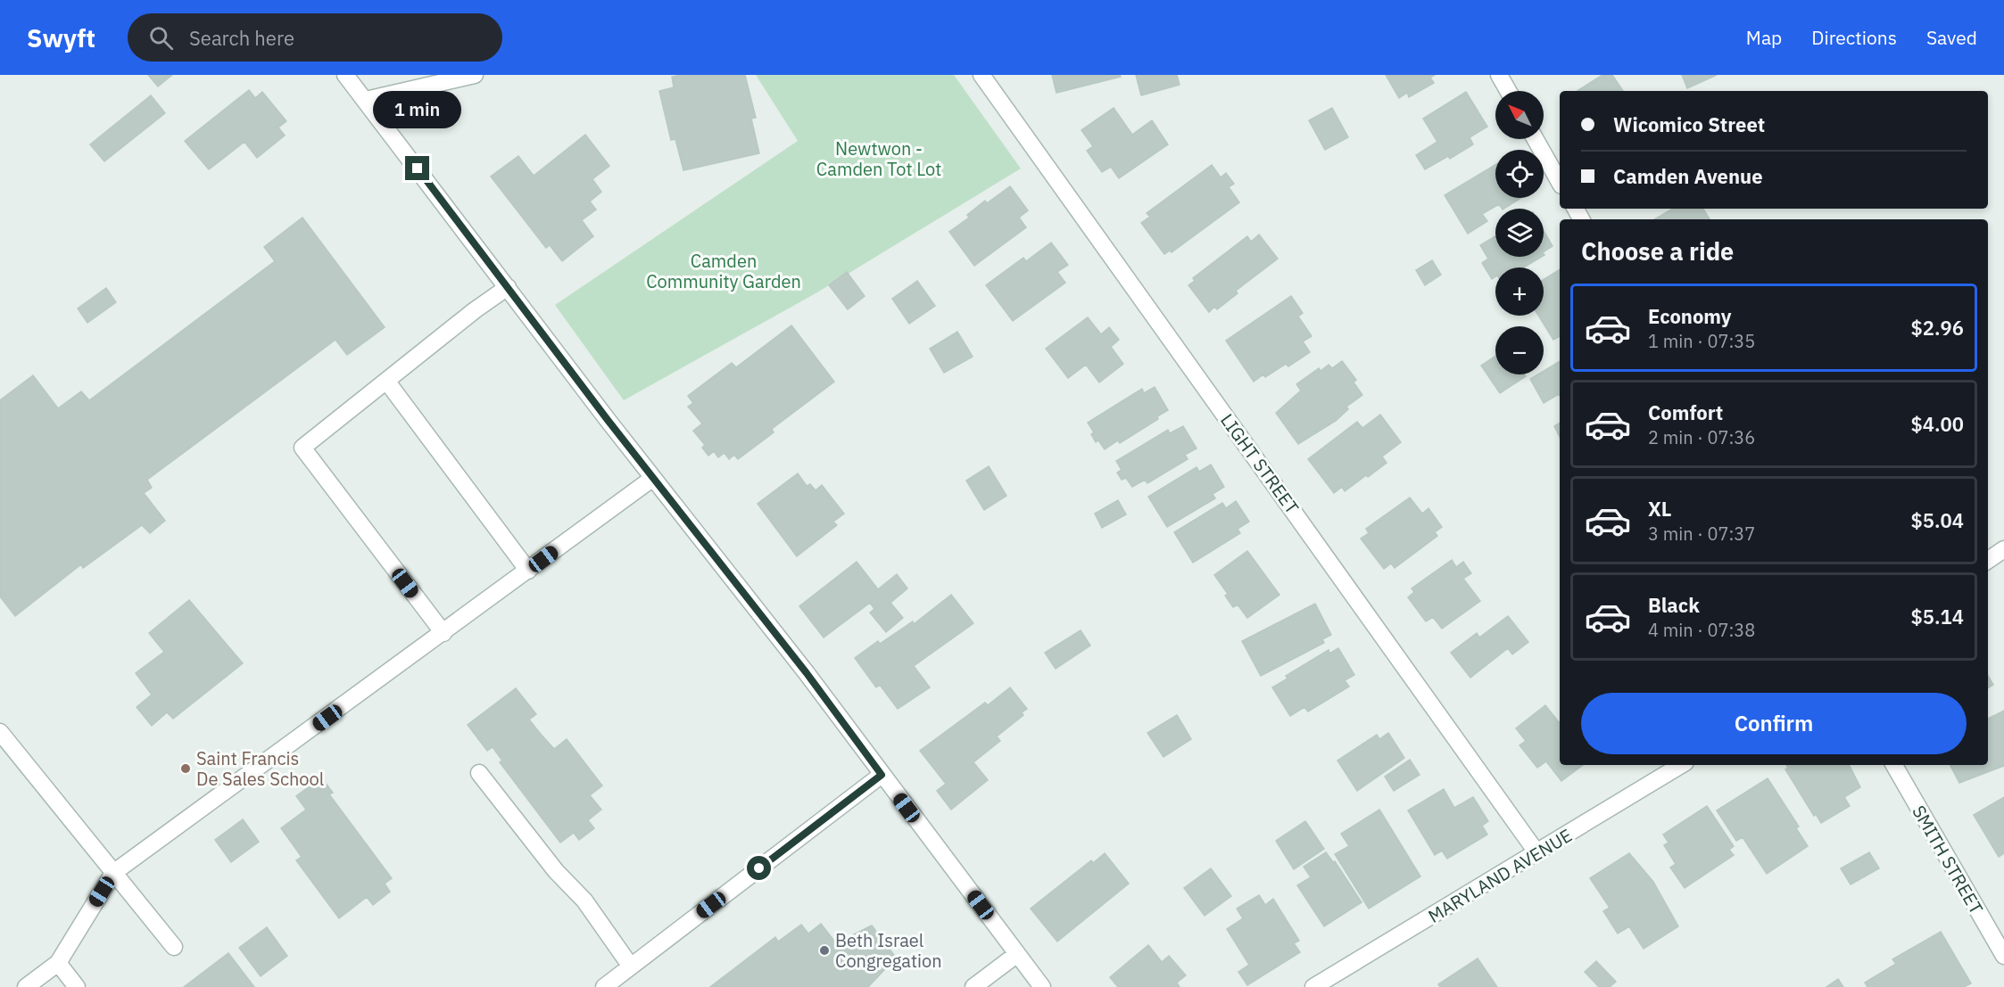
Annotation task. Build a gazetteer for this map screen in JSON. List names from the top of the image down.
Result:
{
  "streets": {
    "street": ["LIGHT STREET", "SMITH STREET", "MARYLAND AVENUE"]
  },
  "crossings": [
    ["LIGHT STREET", "MARYLAND AVENUE"]
  ],
  "parks": ["Newtwon - Camden Tot Lot", "Camden Community Garden"],
  "places": ["Saint Francis De Sales School", "Beth Israel Congregation"],
  "north": "top left",
  "page": {
    "header": "Swyft",
    "search": "Search here",
    "nav": ["Map", "Directions", "Saved"],
    "map_buttons": ["+", "−"],
    "bubble": "1 min",
    "banner": ["Wicomico Street", "Camden Avenue"],
    "heading": "Choose a ride",
    "list": [
      {
        "name": "Economy",
        "note": "1 min · 07:35",
        "value": "$2.96"
      },
      {
        "name": "Comfort",
        "note": "2 min · 07:36",
        "value": "$4.00"
      },
      {
        "name": "XL",
        "note": "3 min · 07:37",
        "value": "$5.04"
      },
      {
        "name": "Black",
        "note": "4 min · 07:38",
        "value": "$5.14"
      }
    ],
    "buttons": "Confirm"
  }
}
